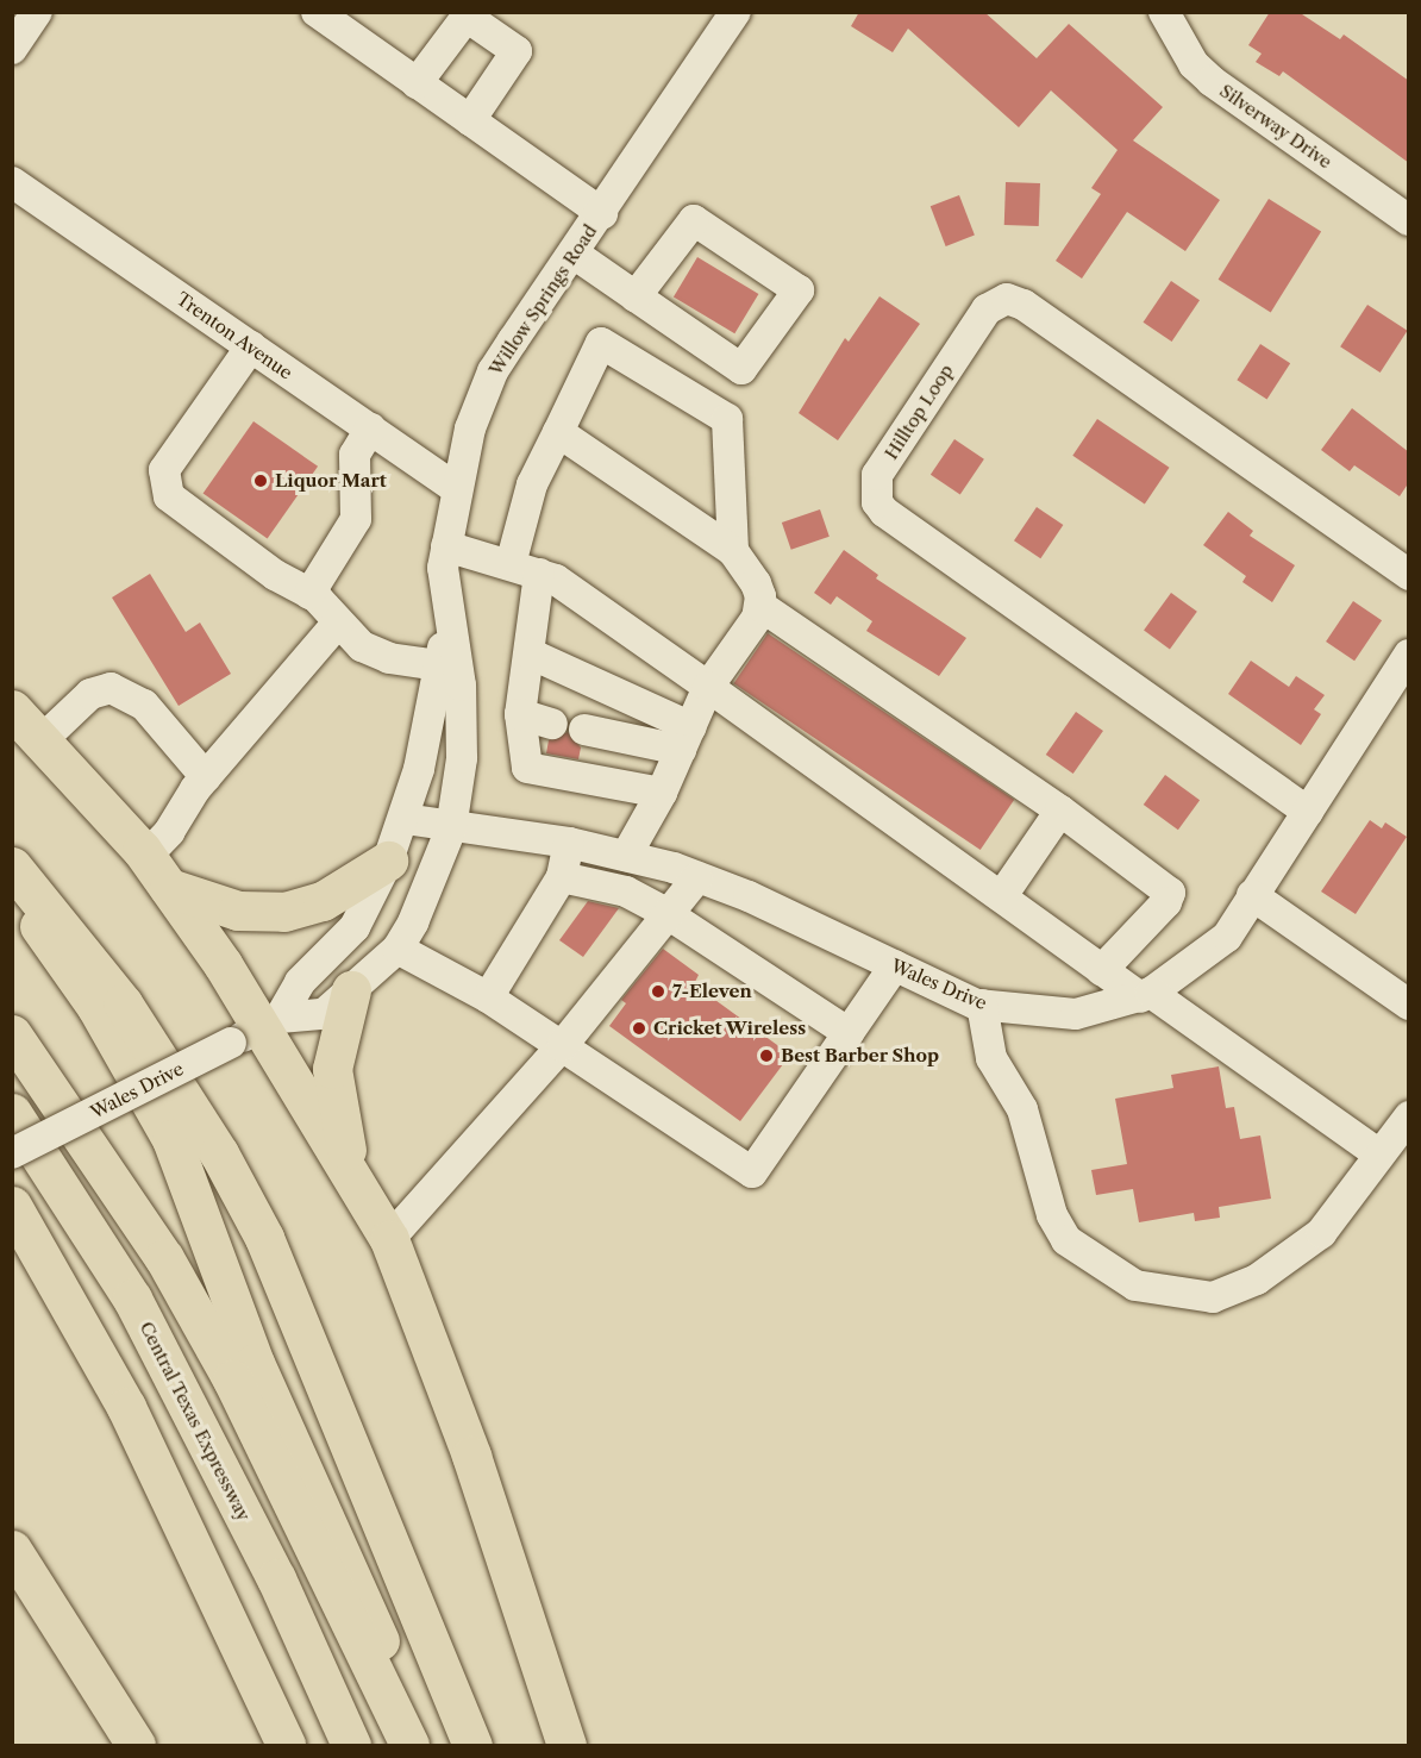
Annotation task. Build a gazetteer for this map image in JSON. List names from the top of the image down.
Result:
{
  "streets": {
    "main road": ["Central Texas Expressway"],
    "street": [
      "Silverway Drive",
      "Willow Springs Road",
      "Trenton Avenue",
      "Hilltop Loop",
      "Wales Drive"
    ]
  },
  "crossings": [
    ["Willow Springs Road", "Trenton Avenue"],
    ["Willow Springs Road", "Wales Drive"],
    ["Hilltop Loop", "Wales Drive"]
  ],
  "places": [
    "Liquor Mart",
    "7-Eleven",
    "Cricket Wireless",
    "Best Barber Shop"
  ]
}
